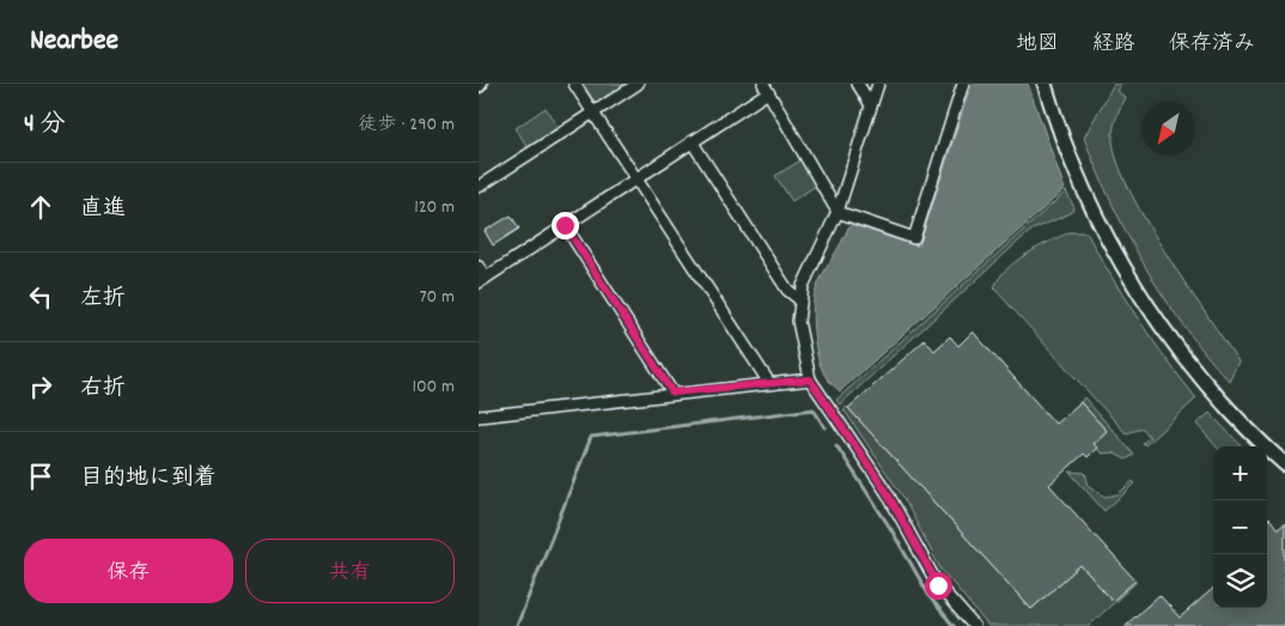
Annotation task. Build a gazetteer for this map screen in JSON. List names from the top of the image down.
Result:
{
  "north": "bottom left",
  "page": {
    "header": "Nearbee",
    "nav": ["地図", "経路", "保存済み"],
    "heading": ["4 分", "徒歩 · 290 m"],
    "list": [
      ["直進", "120 m"],
      ["左折", "70 m"],
      ["右折", "100 m"],
      "目的地に到着"
    ],
    "map_buttons": ["+", "−"],
    "buttons": ["保存", "共有"]
  }
}
